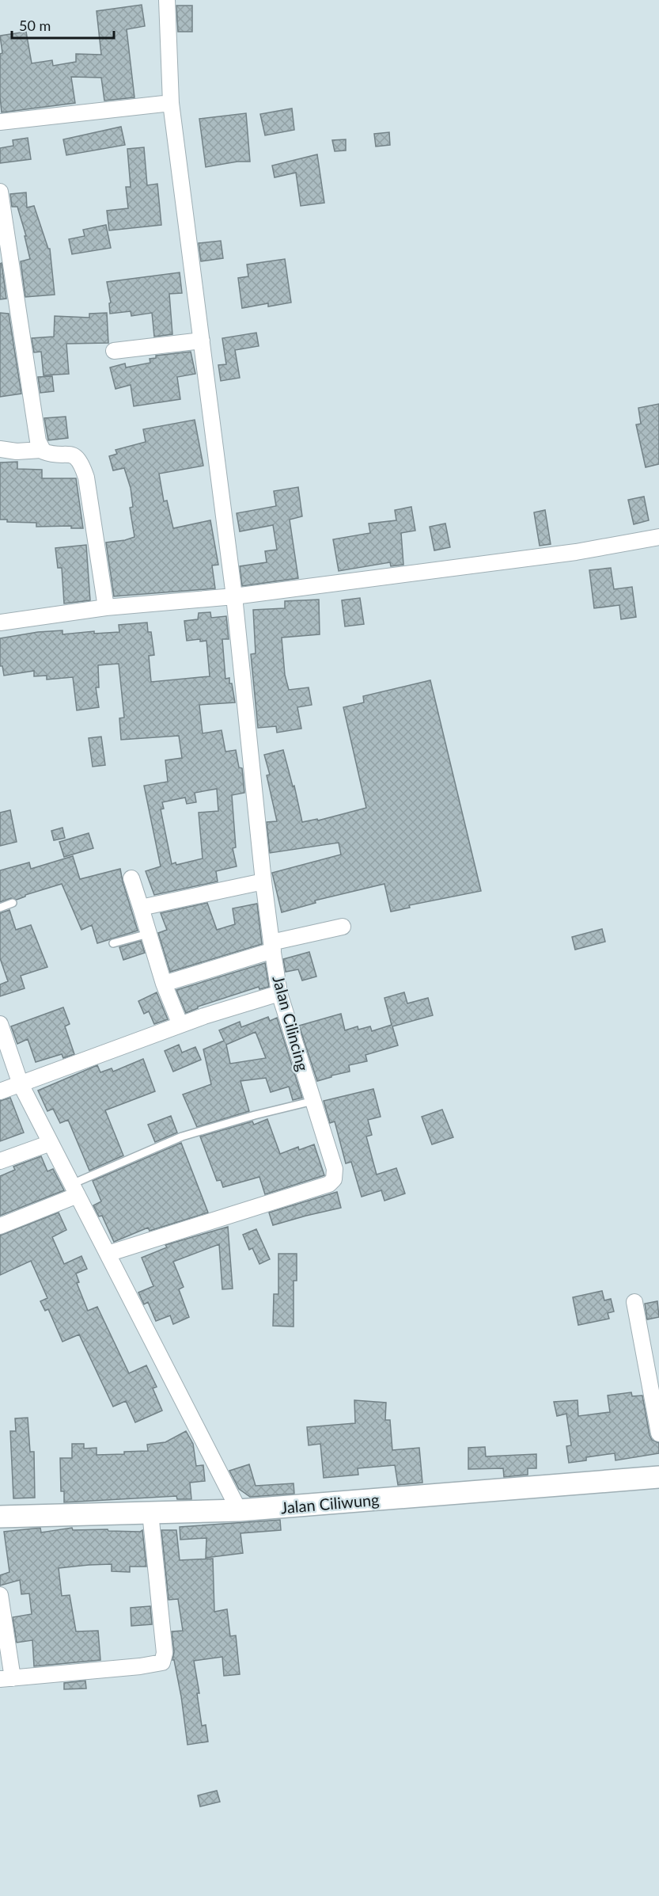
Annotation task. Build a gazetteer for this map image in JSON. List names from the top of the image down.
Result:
{
  "streets": {
    "main road": ["Jalan Ciliwung"],
    "street": ["Jalan Cilincing"]
  },
  "scale_bar": "50 m"
}
